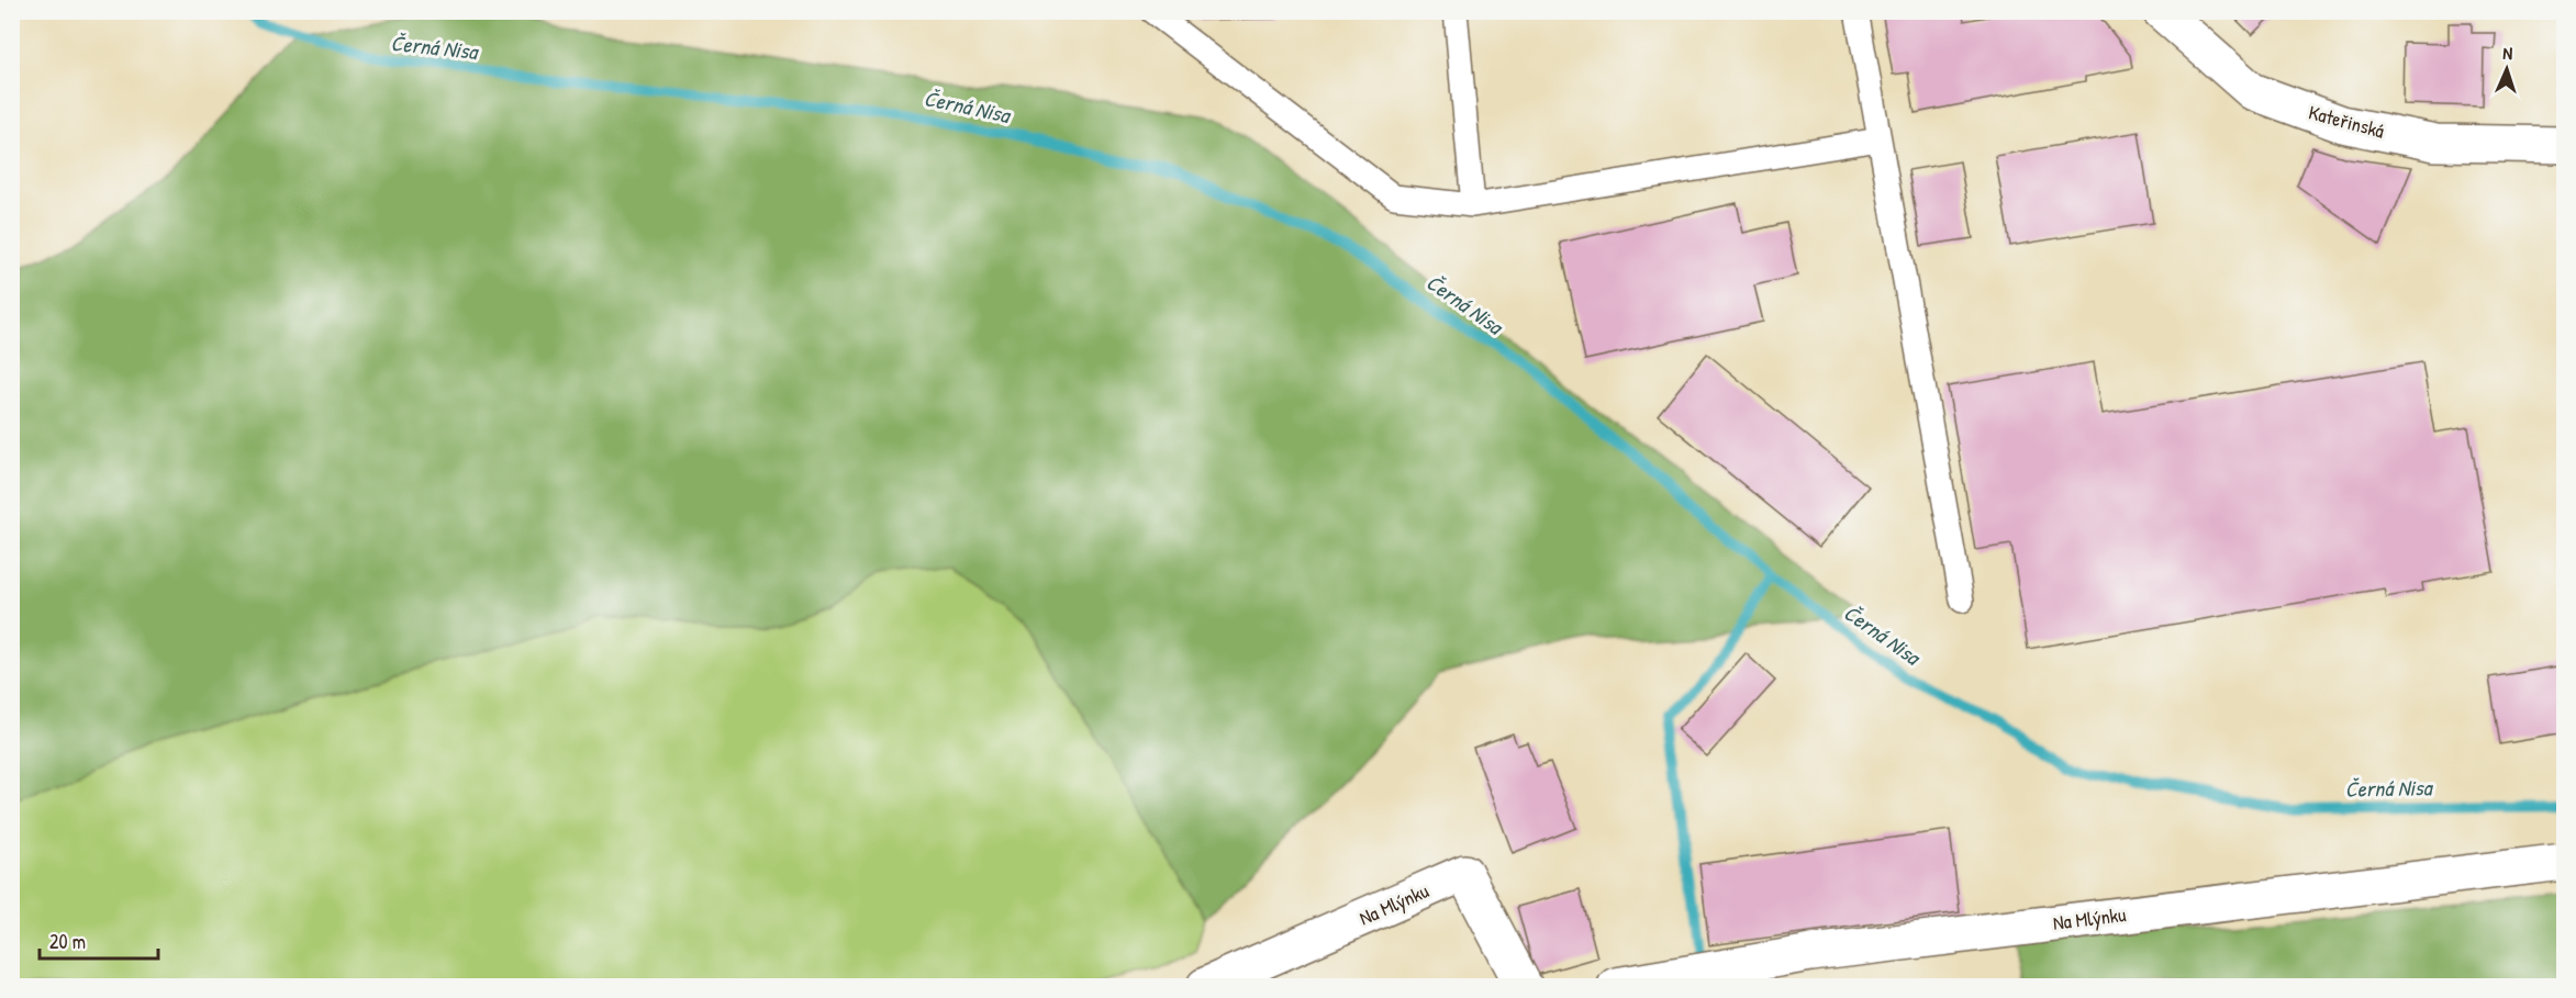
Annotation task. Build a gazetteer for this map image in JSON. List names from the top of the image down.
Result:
{
  "streets": {
    "street": ["Kateřinská", "Na Mlýnku"]
  },
  "water": ["Černá Nisa"],
  "scale_bar": "20 m",
  "north": "top"
}
